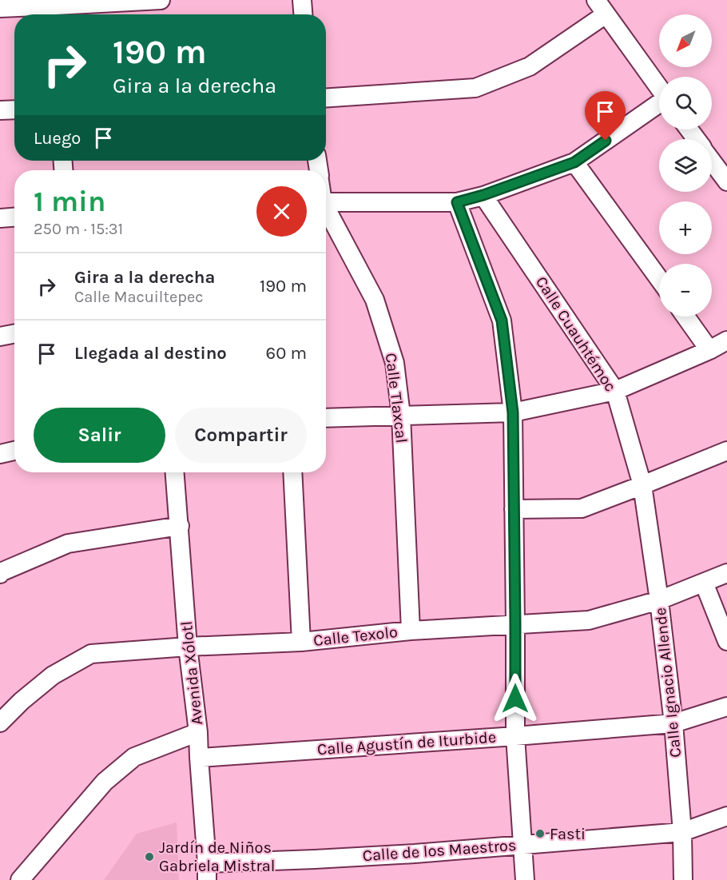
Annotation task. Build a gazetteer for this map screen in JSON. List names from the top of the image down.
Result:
{
  "streets": {
    "street": [
      "Calle Cuauhtémoc",
      "Calle Tlaxcal",
      "Calle Texolo",
      "Avenida Xólotl",
      "Calle Ignacio Allende",
      "Calle Agustín de Iturbide",
      "Calle de los Maestros"
    ]
  },
  "crossings": [
    ["Calle Cuauhtémoc", "Calle Ignacio Allende"],
    ["Calle Tlaxcal", "Calle Texolo"],
    ["Calle Texolo", "Avenida Xólotl"],
    ["Calle Texolo", "Calle Ignacio Allende"],
    ["Avenida Xólotl", "Calle Agustín de Iturbide"],
    ["Avenida Xólotl", "Calle de los Maestros"],
    ["Calle Ignacio Allende", "Calle Agustín de Iturbide"],
    ["Calle Ignacio Allende", "Calle de los Maestros"]
  ],
  "places": ["Fasti", "Jardín de Niños Gabriela Mistral"],
  "north": "bottom left",
  "page": {
    "map_buttons": ["+", "−"],
    "turn": ["190 m", "Gira a la derecha"],
    "then": "Luego",
    "heading": ["1 min", "250 m · 15:31"],
    "list": [
      {
        "name": "Gira a la derecha",
        "note": "Calle Macuiltepec",
        "value": "190 m"
      },
      {
        "name": "Llegada al destino",
        "value": "60 m"
      }
    ],
    "buttons": ["Salir", "Compartir"]
  }
}
